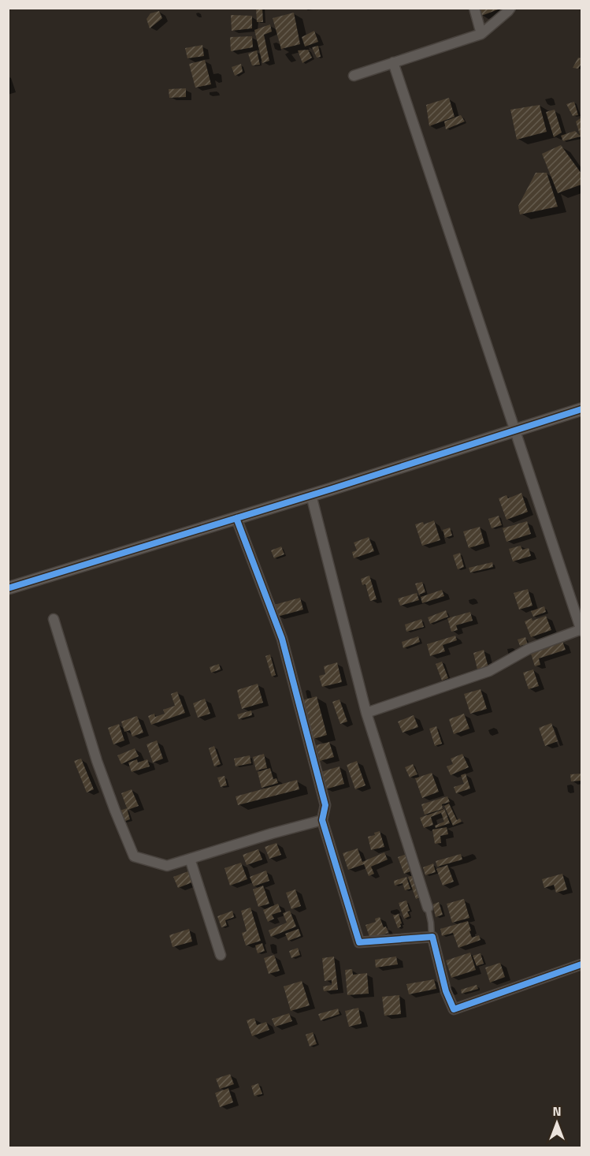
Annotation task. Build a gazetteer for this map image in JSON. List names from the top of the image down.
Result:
{
  "north": "top"
}
